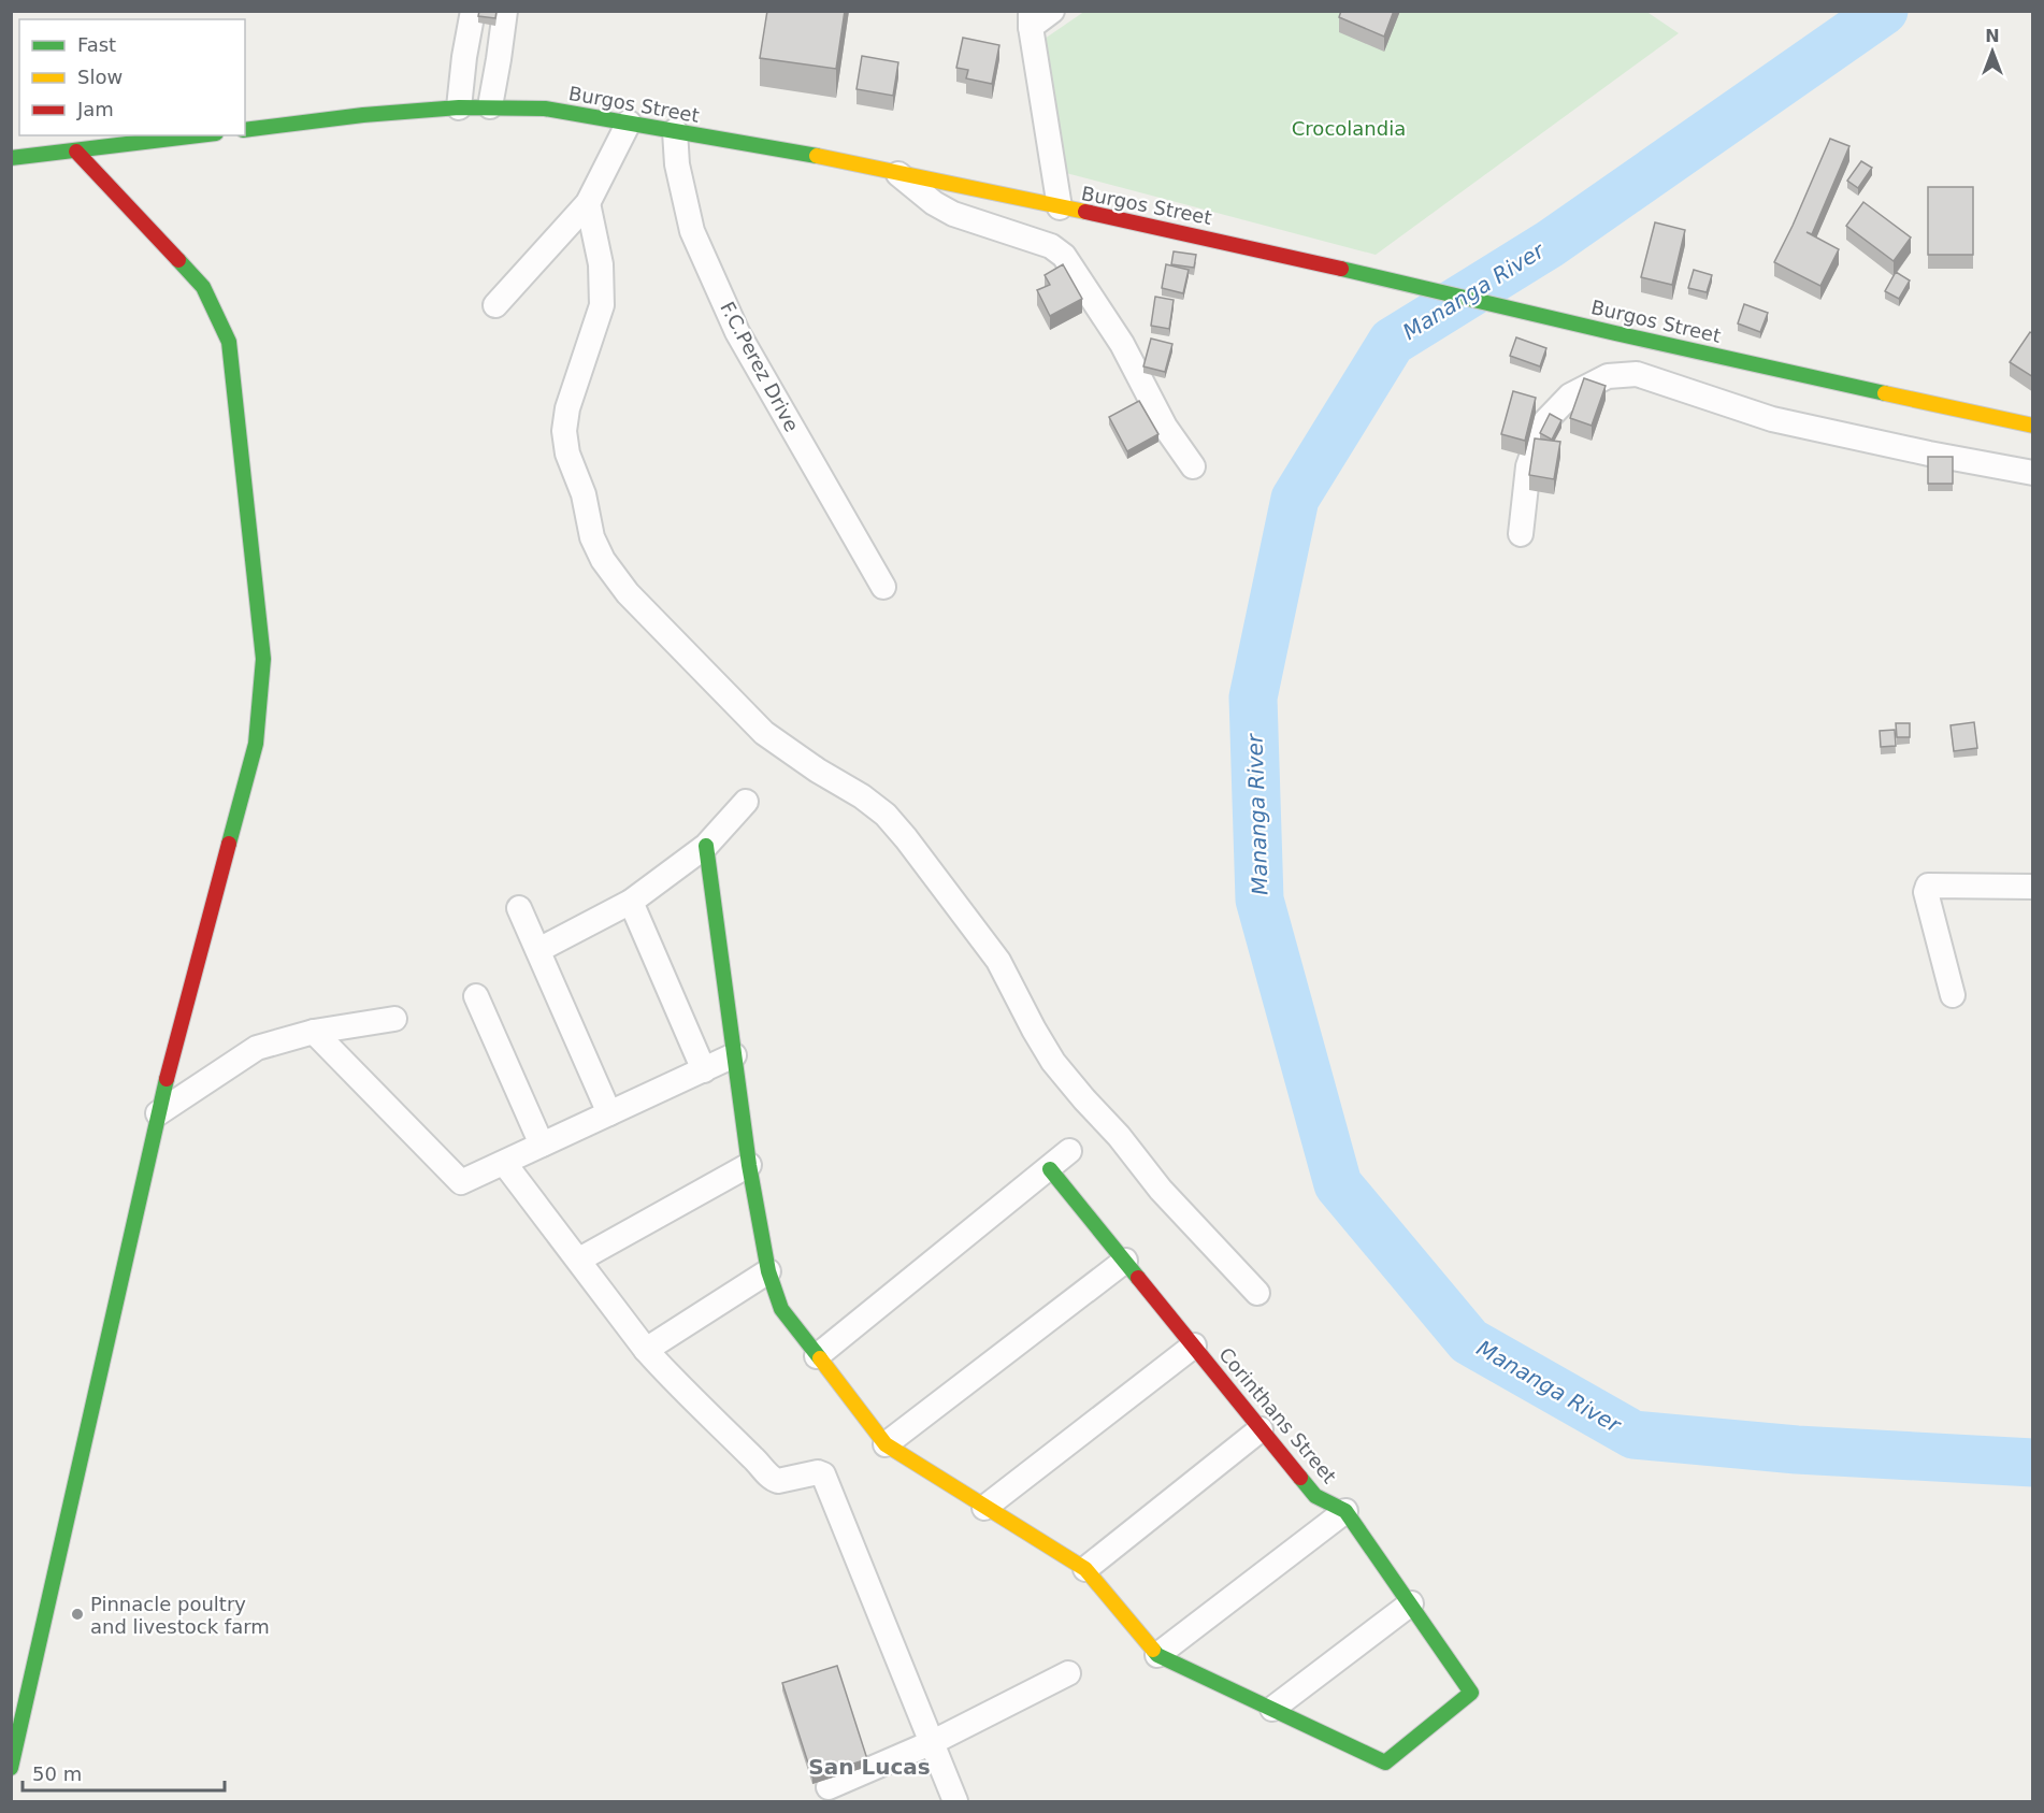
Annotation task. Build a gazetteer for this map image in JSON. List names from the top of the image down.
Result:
{
  "streets": {
    "street": ["Burgos Street", "F.C.Perez Drive", "Corinthans Street"]
  },
  "crossings": [
    ["Burgos Street", "F.C.Perez Drive"]
  ],
  "districts": ["San Lucas"],
  "water": ["Mananga River"],
  "parks": ["Crocolandia"],
  "places": ["Pinnacle poultry and livestock farm"],
  "legend": ["Fast", "Slow", "Jam"],
  "scale_bar": "50 m",
  "north": "top"
}
